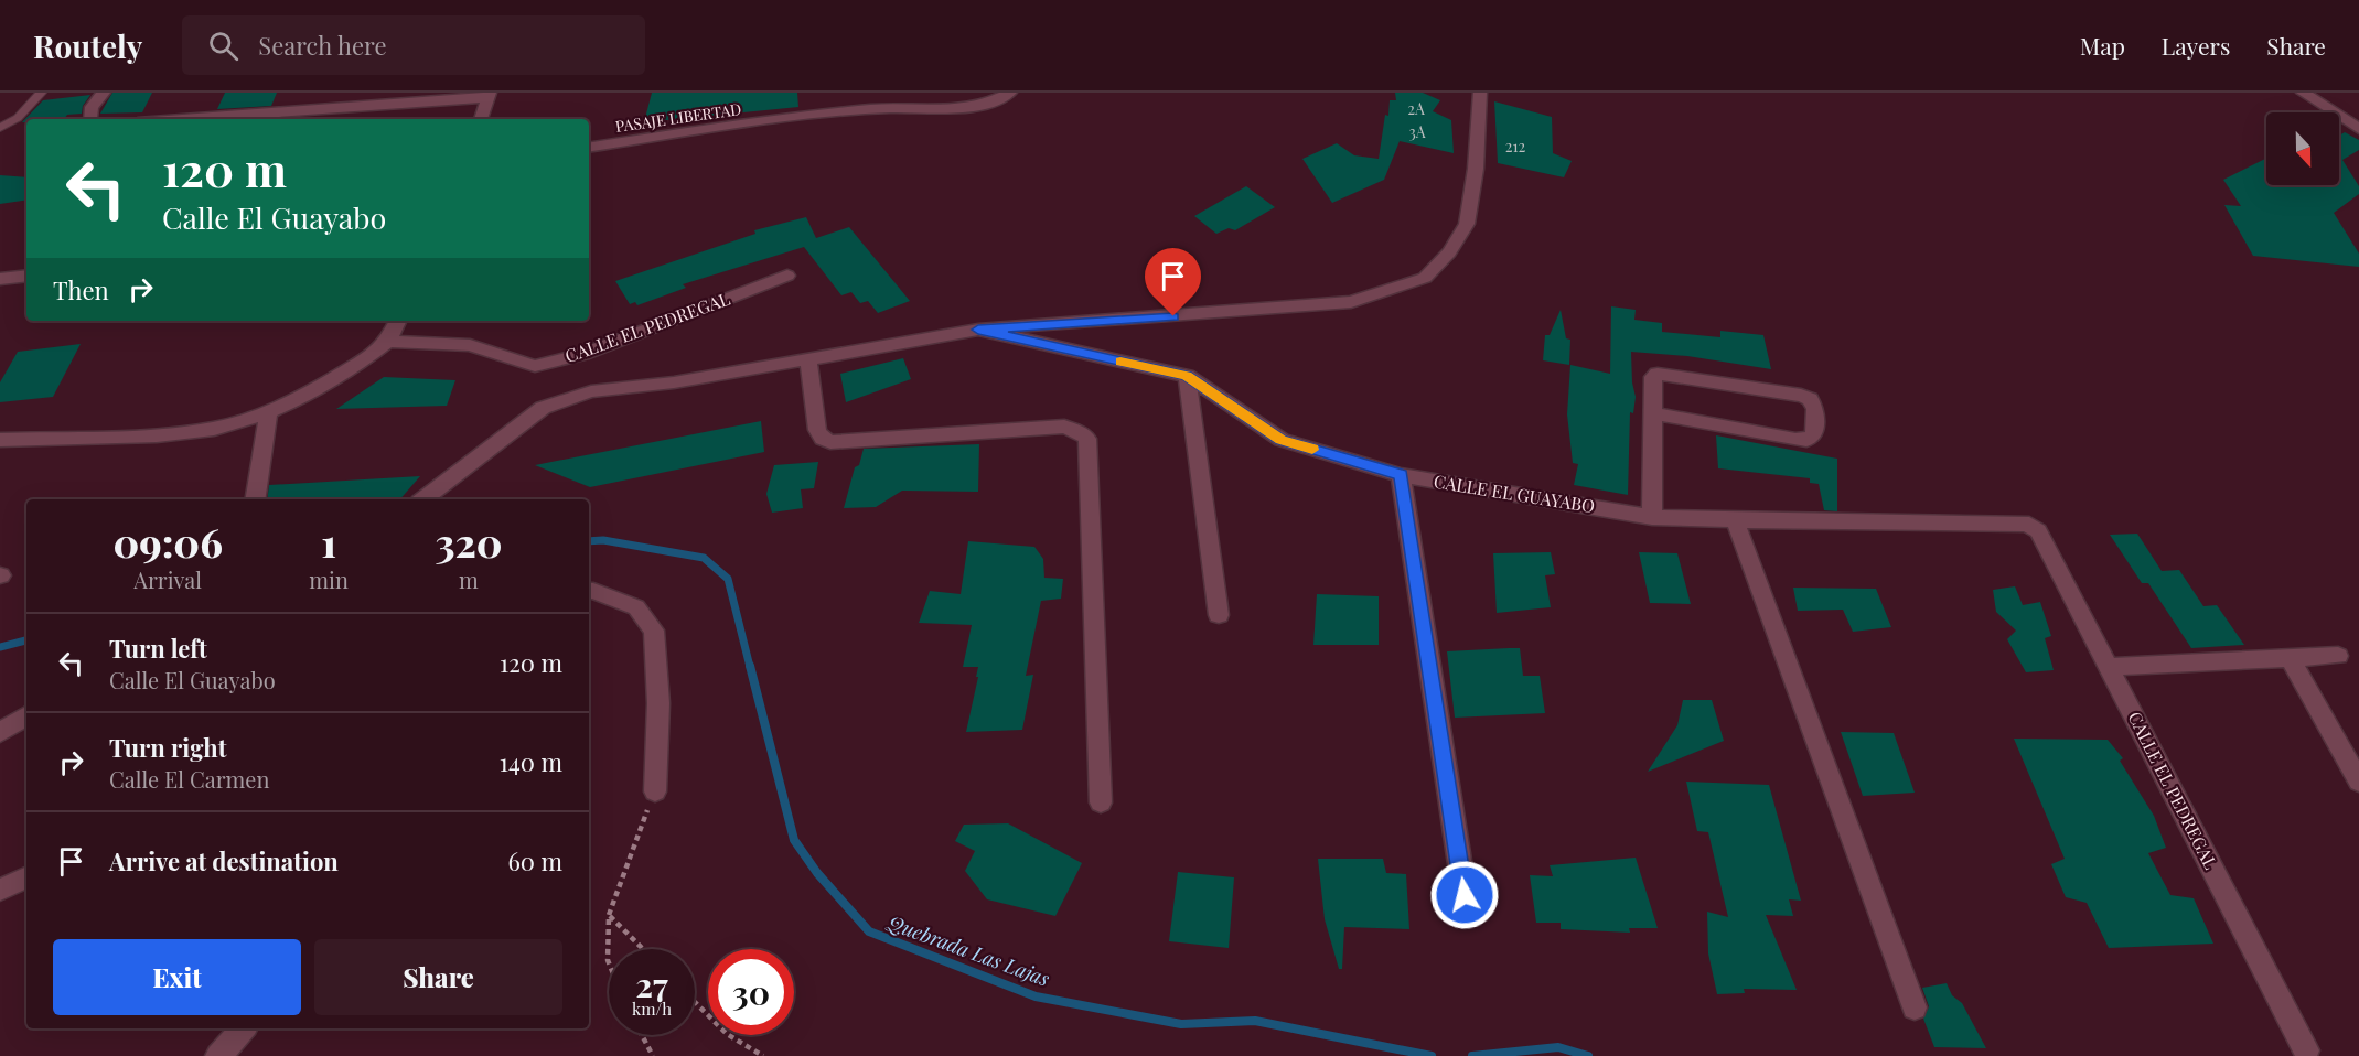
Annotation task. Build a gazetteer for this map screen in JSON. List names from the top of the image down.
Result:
{
  "streets": {
    "street": ["PASAJE LIBERTAD", "CALLE EL PEDREGAL", "CALLE EL GUAYABO"]
  },
  "crossings": [
    ["CALLE EL PEDREGAL", "CALLE EL GUAYABO"]
  ],
  "water": ["Quebrada Las Lajas"],
  "house_numbers": ["2A", "3A", "212"],
  "north": "bottom",
  "page": {
    "header": "Routely",
    "search": "Search here",
    "nav": ["Map", "Layers", "Share"],
    "turn": ["120 m", "Calle El Guayabo"],
    "then": "Then",
    "eta": [
      "09:06",
      "Arrival",
      "1",
      "min",
      "320",
      "m"
    ],
    "list": [
      {
        "name": "Turn left",
        "note": "Calle El Guayabo",
        "value": "120 m"
      },
      {
        "name": "Turn right",
        "note": "Calle El Carmen",
        "value": "140 m"
      },
      {
        "name": "Arrive at destination",
        "value": "60 m"
      }
    ],
    "buttons": ["Exit", "Share"],
    "speed": "27 km/h",
    "limit": "30"
  }
}
